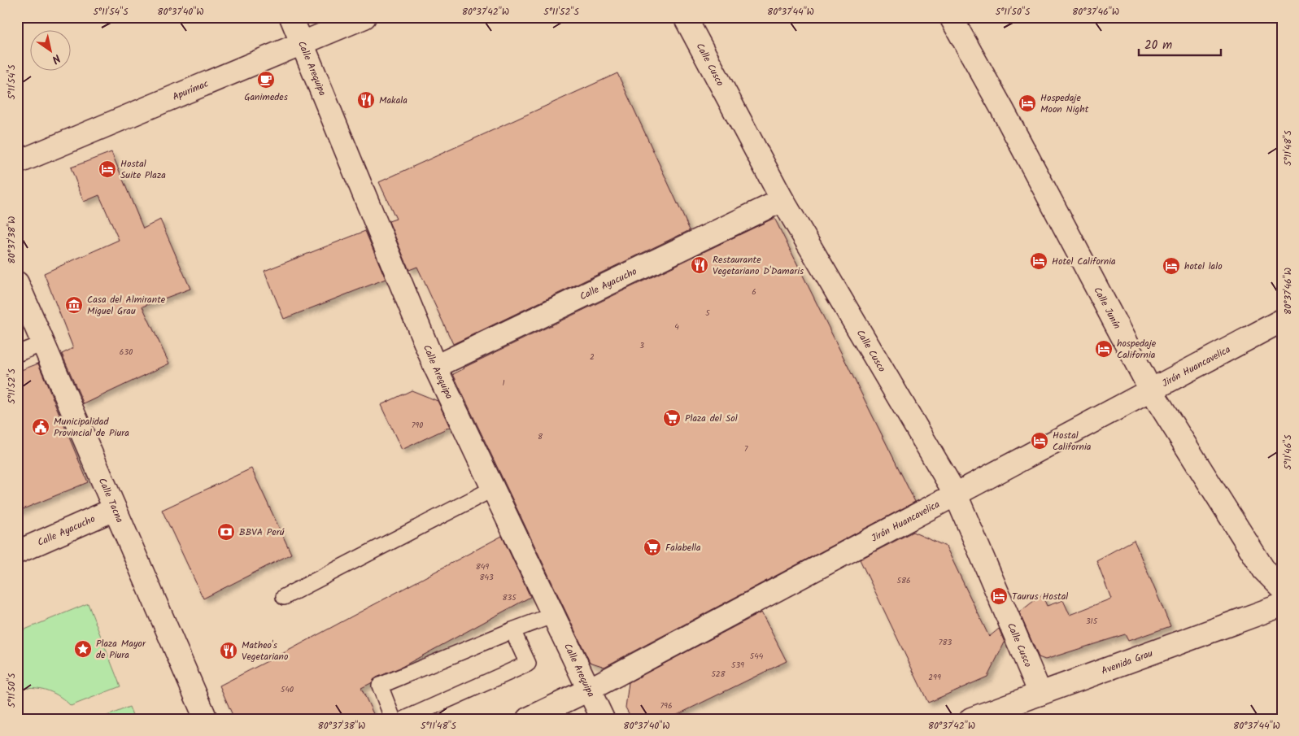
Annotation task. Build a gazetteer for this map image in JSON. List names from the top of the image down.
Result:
{
  "streets": {
    "street": [
      "Calle Cusco",
      "Calle Arequipa",
      "Apurímac",
      "Calle Ayacucho",
      "Calle Junín",
      "Jirón Huancavelica",
      "Calle Tacna",
      "Avenida Grau"
    ]
  },
  "crossings": [
    ["Calle Cusco", "Calle Ayacucho"],
    ["Calle Cusco", "Jirón Huancavelica"],
    ["Calle Cusco", "Avenida Grau"],
    ["Calle Arequipa", "Apurímac"],
    ["Calle Arequipa", "Calle Ayacucho"],
    ["Calle Arequipa", "Jirón Huancavelica"],
    ["Calle Ayacucho", "Calle Tacna"],
    ["Calle Junín", "Jirón Huancavelica"]
  ],
  "places": {
    "cafe": ["Ganimedes"],
    "restaurant": ["Makala", "Restaurante Vegetariano D'Damaris", "Matheo's Vegetariano"],
    "hotel": [
      "Hospedaje Moon Night",
      "Hostal Suite Plaza",
      "Hotel California",
      "hotel lalo",
      "hospedaje California",
      "Hostal California",
      "Taurus Hostal"
    ],
    "museum": ["Casa del Almirante Miguel Grau"],
    "supermarket": ["Plaza del Sol", "Falabella"],
    "public building": ["Municipalidad Provincial de Piura"],
    "bank": ["BBVA Perú"],
    "place": ["Plaza Mayor de Piura"]
  },
  "house_numbers": [
    "6",
    "5",
    "4",
    "3",
    "630",
    "2",
    "1",
    "790",
    "8",
    "7",
    "849",
    "843",
    "586",
    "835",
    "315",
    "783",
    "544",
    "539",
    "528",
    "299",
    "540",
    "796"
  ],
  "scale_bar": "20 m",
  "north": "bottom right",
  "coordinates": [
    "5°11'54\"S",
    "80°37'40\"W",
    "80°37'42\"W",
    "5°11'52\"S",
    "80°37'44\"W",
    "5°11'50\"S",
    "80°37'46\"W",
    "5°11'48\"S",
    "80°37'38\"W",
    "5°11'46\"S"
  ]
}
